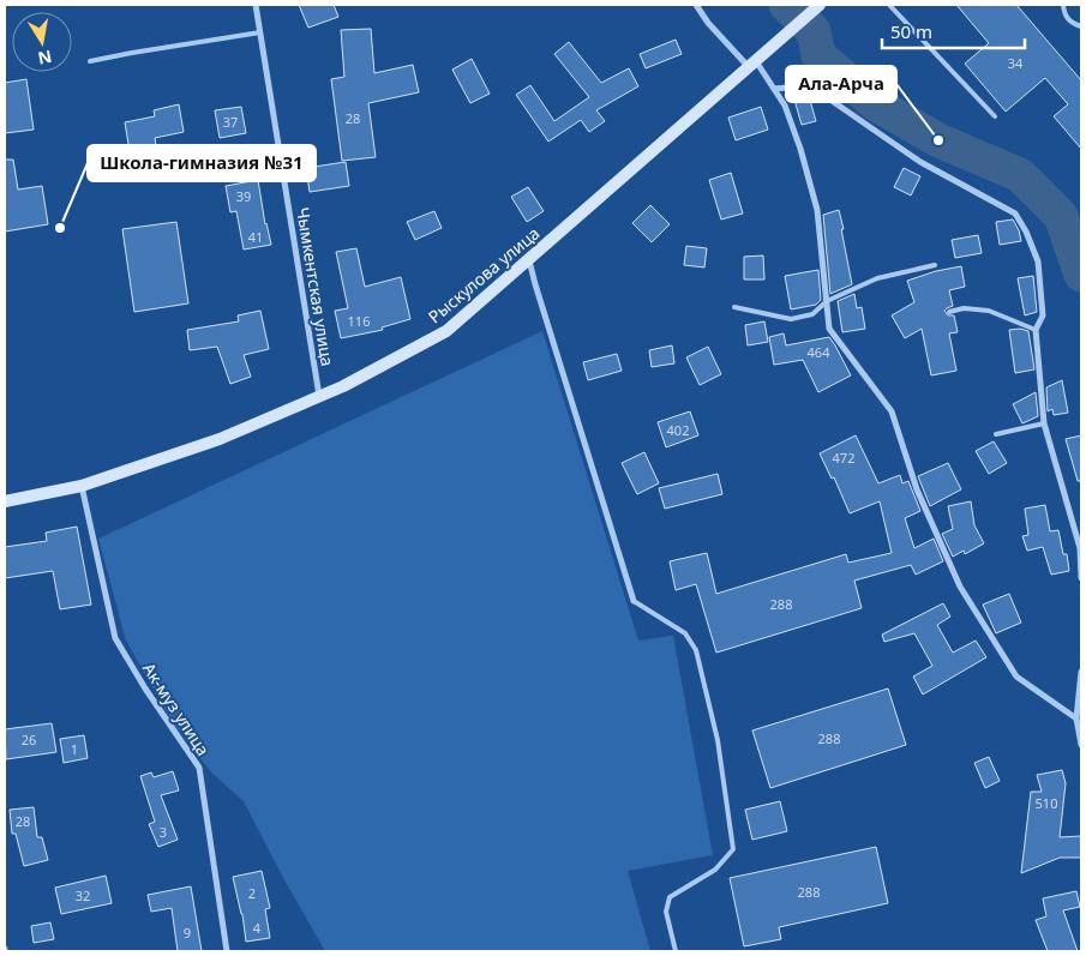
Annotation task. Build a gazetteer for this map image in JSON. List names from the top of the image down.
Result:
{
  "streets": {
    "main road": ["Рыскулова улица"],
    "street": ["Чымкентская улица", "Ак-муз улица"]
  },
  "crossings": [
    ["Рыскулова улица", "Чымкентская улица"],
    ["Рыскулова улица", "Ак-муз улица"]
  ],
  "places": ["Ала-Арча", "Школа-гимназия №31"],
  "house_numbers": [
    "34",
    "28",
    "37",
    "39",
    "41",
    "116",
    "464",
    "402",
    "472",
    "288",
    "288",
    "26",
    "1",
    "510",
    "28",
    "3",
    "288",
    "2",
    "32",
    "4",
    "9"
  ],
  "scale_bar": "50 m",
  "north": "bottom"
}
